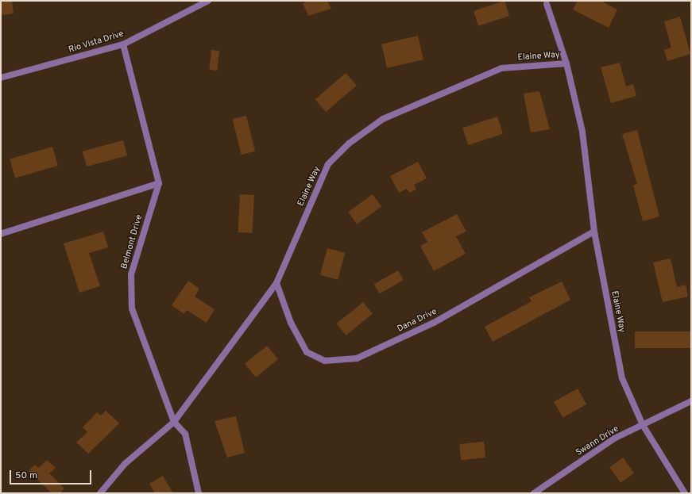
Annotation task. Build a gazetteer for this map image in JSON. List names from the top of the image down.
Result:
{
  "streets": {
    "street": [
      "Rio Vista Drive",
      "Elaine Way",
      "Belmont Drive",
      "Dana Drive",
      "Swann Drive"
    ]
  },
  "crossings": [
    ["Elaine Way", "Belmont Drive"],
    ["Elaine Way", "Dana Drive"],
    ["Elaine Way", "Swann Drive"]
  ],
  "scale_bar": "50 m"
}
